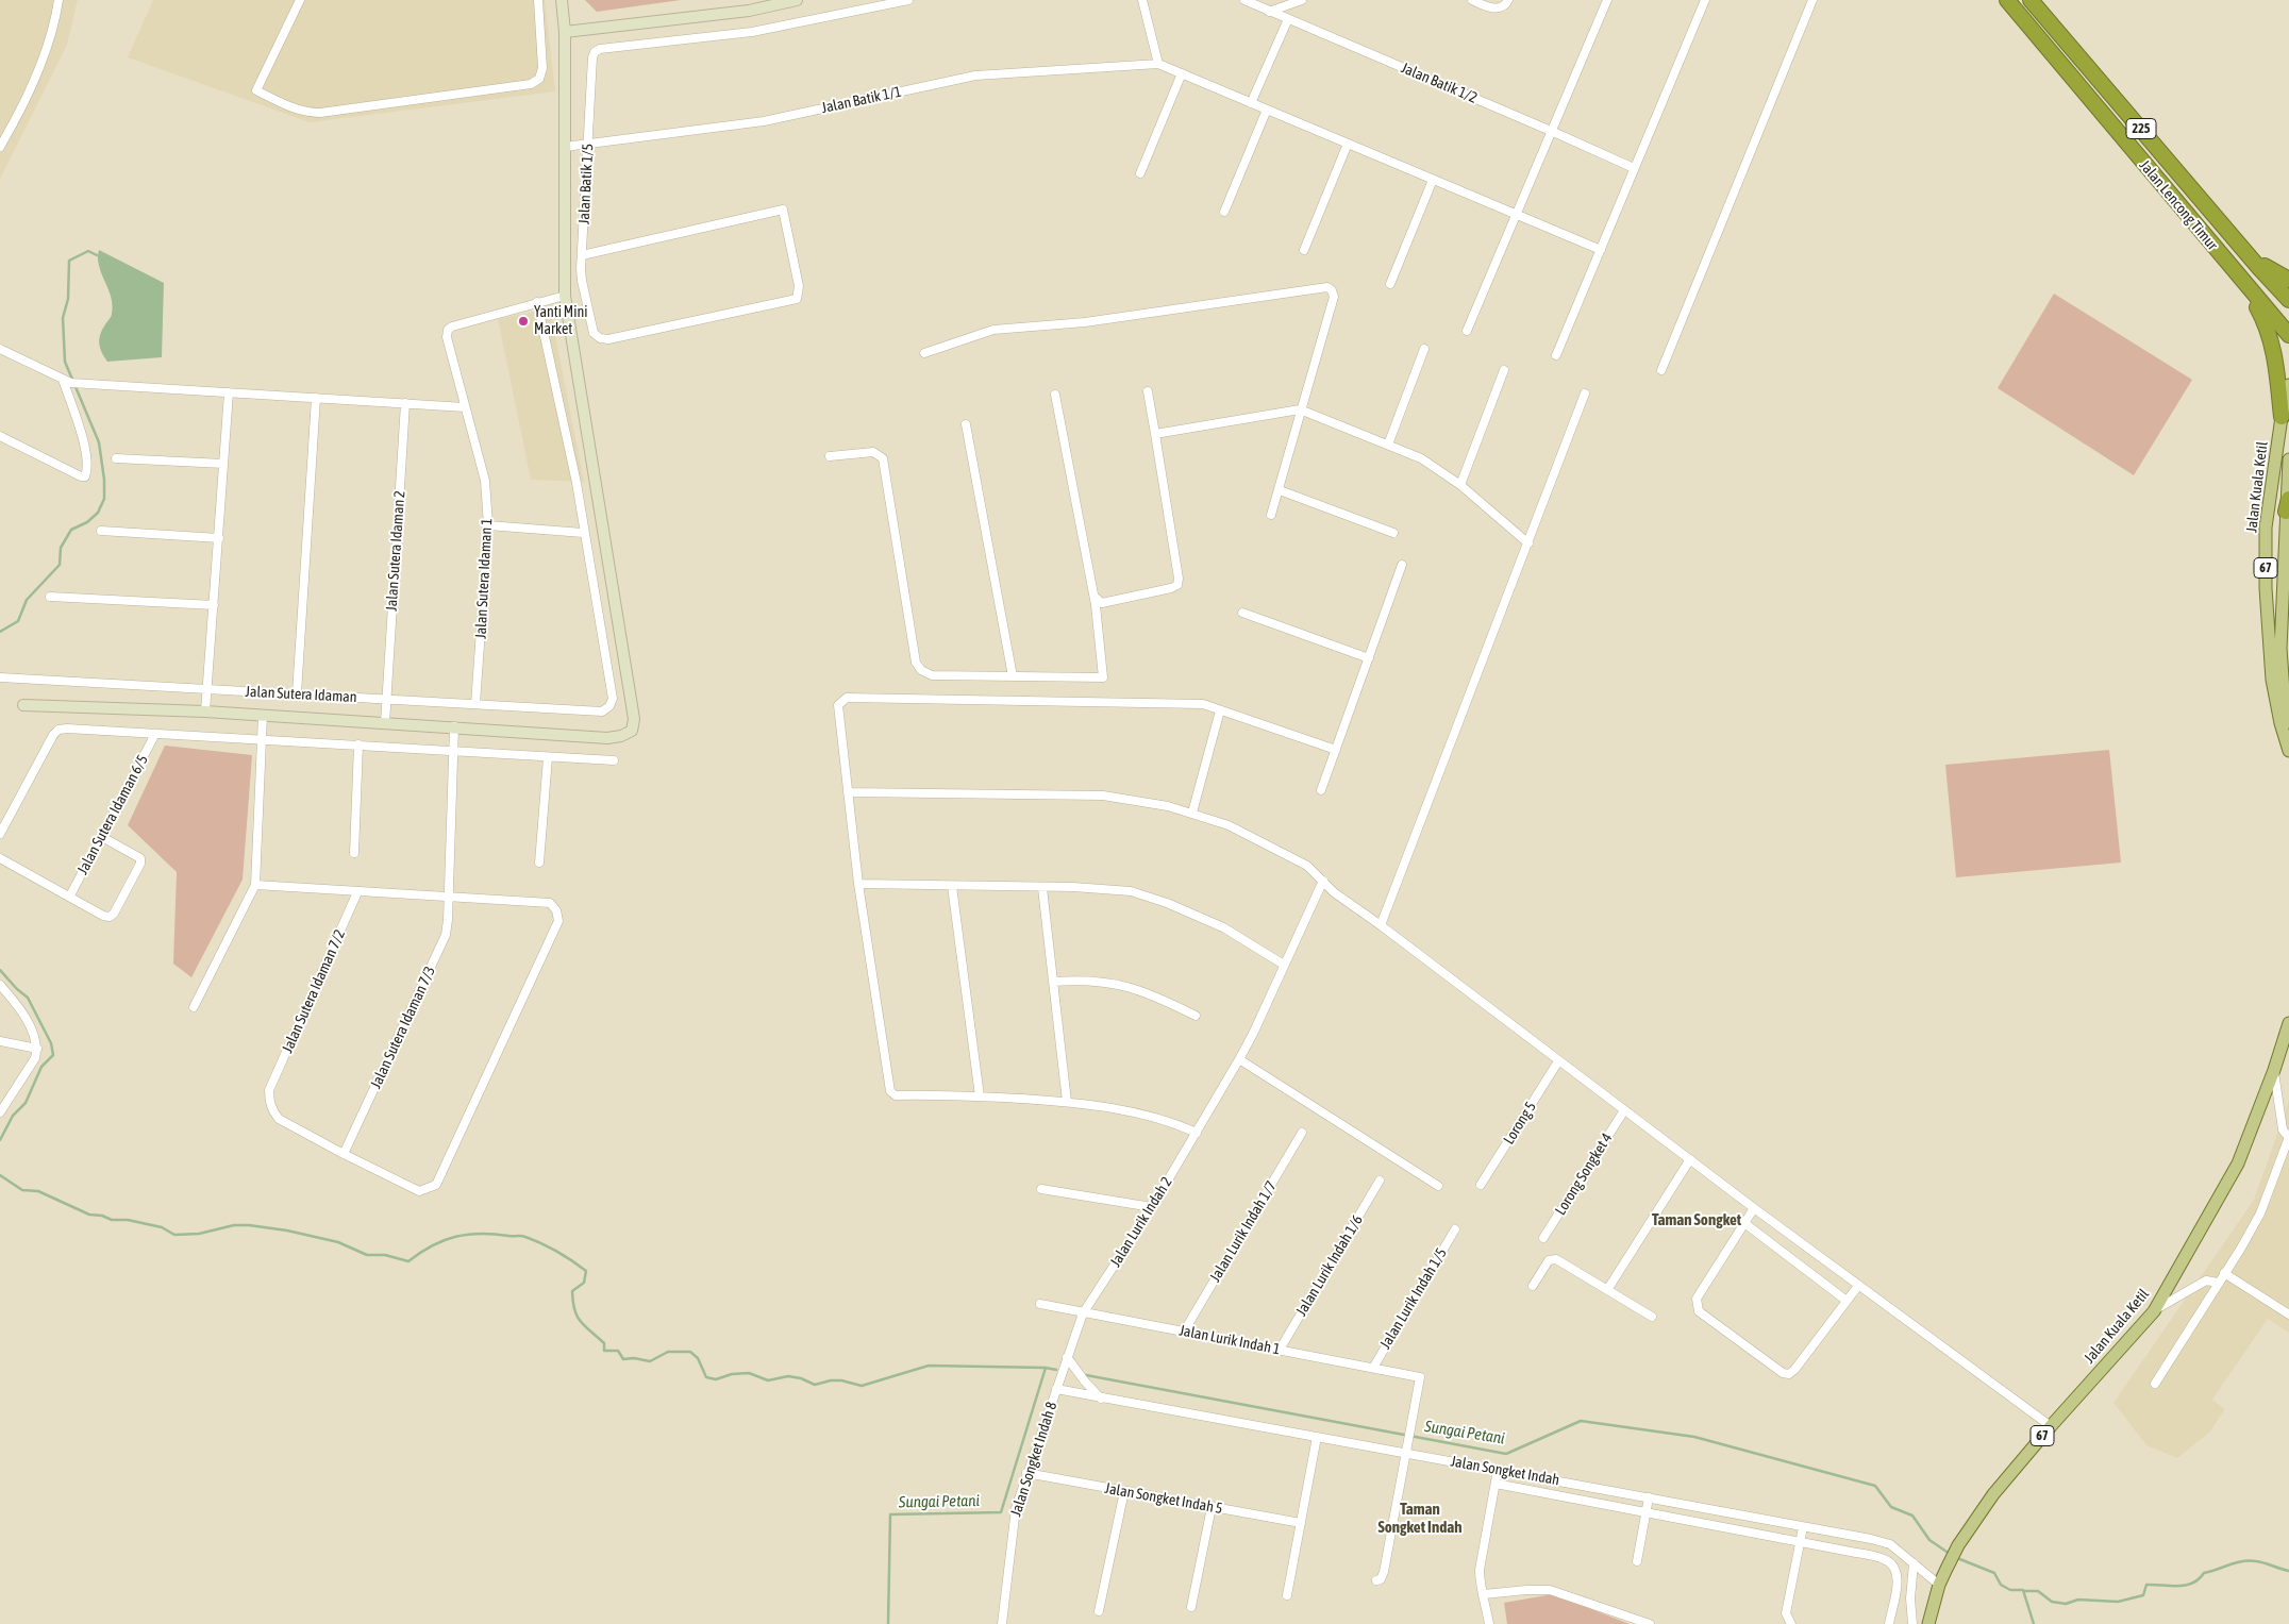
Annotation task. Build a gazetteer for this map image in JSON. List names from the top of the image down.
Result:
{
  "streets": {
    "highway": ["225", "Jalan Lencong Timur"],
    "main road": ["Jalan Kuala Ketil", "67"],
    "street": [
      "Jalan Batik 1/2",
      "Jalan Batik 1/1",
      "Jalan Batik 1/5",
      "Jalan Sutera Idaman 2",
      "Jalan Sutera Idaman 1",
      "Jalan Sutera Idaman",
      "Jalan Sutera Idaman 6/5",
      "Jalan Sutera Idaman 7/2",
      "Jalan Sutera Idaman 7/3",
      "Lorong 5",
      "Lorong Songket 4",
      "Jalan Lurik Indah 2",
      "Jalan Lurik Indah 1/7",
      "Jalan Lurik Indah 1/6",
      "Jalan Lurik Indah 1/5",
      "Jalan Lurik Indah 1",
      "Jalan Songket Indah 8",
      "Jalan Songket Indah",
      "Jalan Songket Indah 5"
    ]
  },
  "crossings": [
    ["Jalan Batik 1/1", "Jalan Batik 1/5"],
    ["Jalan Kuala Ketil", "Jalan Songket Indah"],
    ["Jalan Sutera Idaman 2", "Jalan Sutera Idaman"],
    ["Jalan Sutera Idaman 1", "Jalan Sutera Idaman"],
    ["Jalan Sutera Idaman 7/2", "Jalan Sutera Idaman 7/3"],
    ["Jalan Lurik Indah 2", "Jalan Lurik Indah 1"],
    ["Jalan Lurik Indah 2", "Jalan Songket Indah 8"],
    ["Jalan Lurik Indah 2", "Jalan Songket Indah"],
    ["Jalan Lurik Indah 1/7", "Jalan Lurik Indah 1"],
    ["Jalan Lurik Indah 1/6", "Jalan Lurik Indah 1"],
    ["Jalan Lurik Indah 1/5", "Jalan Lurik Indah 1"],
    ["Jalan Lurik Indah 1", "Jalan Songket Indah"],
    ["Jalan Songket Indah 8", "Jalan Songket Indah"],
    ["Jalan Songket Indah 8", "Jalan Songket Indah 5"]
  ],
  "districts": ["Taman Songket", "Taman Songket Indah"],
  "water": ["Sungai Petani"],
  "places": ["Yanti Mini Market"]
}
